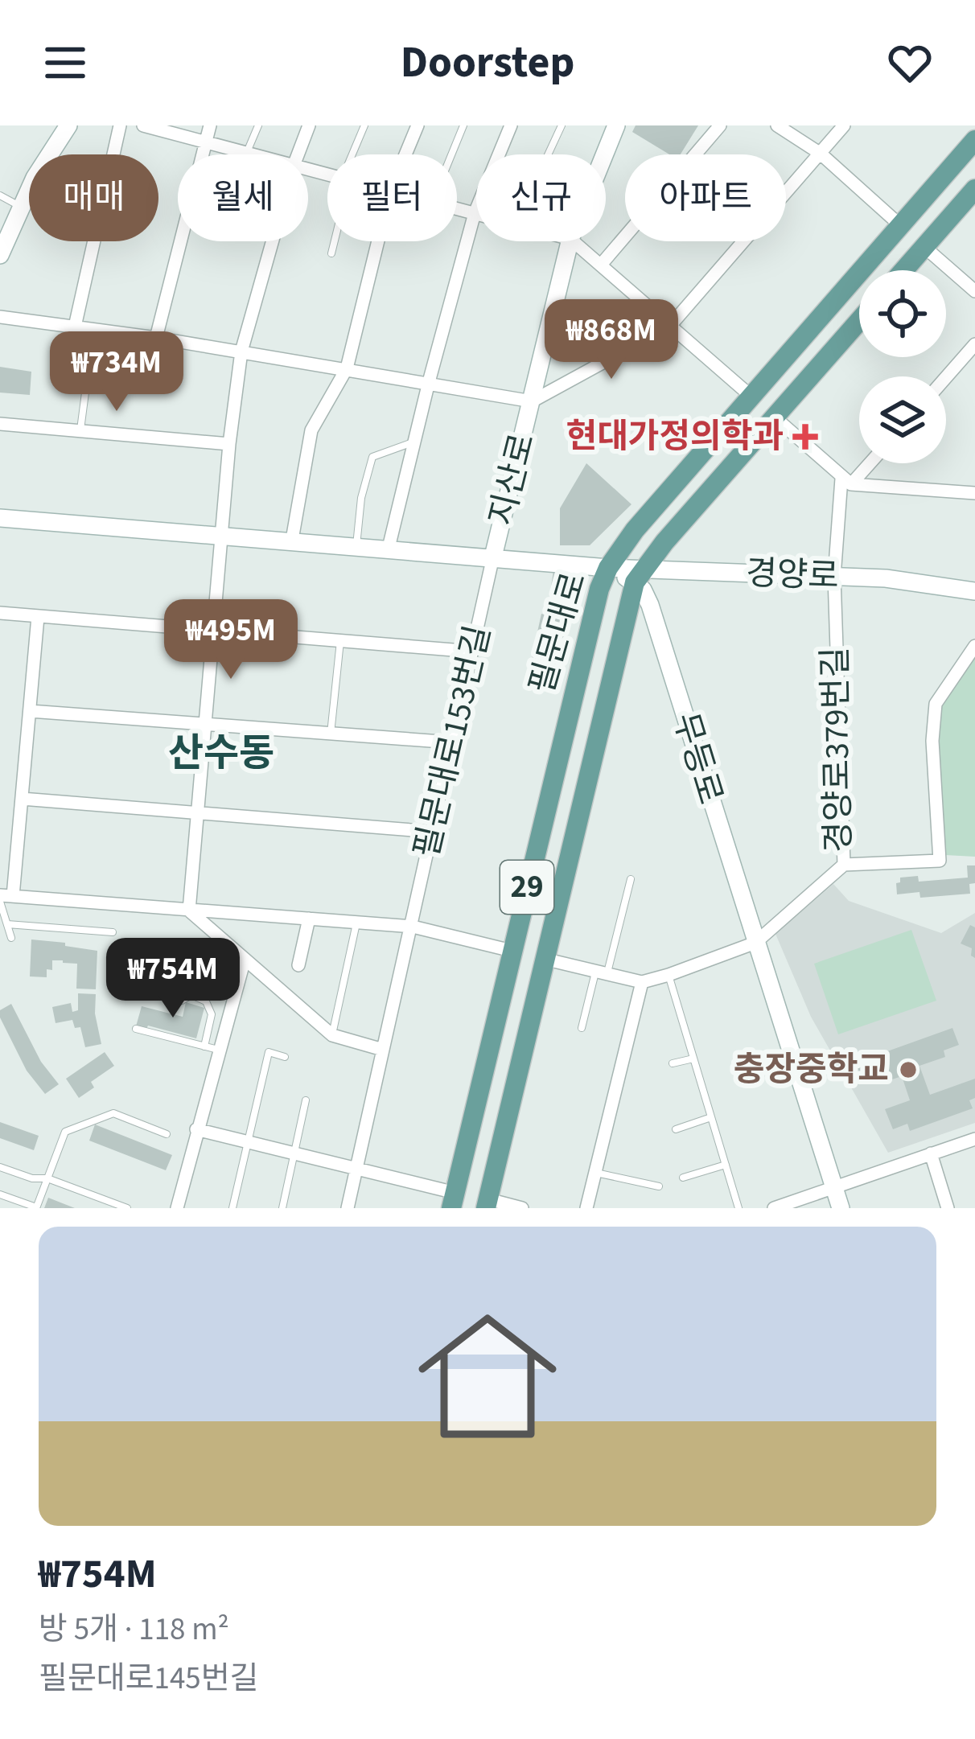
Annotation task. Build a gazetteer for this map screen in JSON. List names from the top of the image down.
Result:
{
  "streets": {
    "main road": ["필문대로", "29"],
    "street": [
      "지산로",
      "경양로",
      "필문대로153번길",
      "경양로379번길",
      "무등로"
    ]
  },
  "crossings": [
    ["지산로", "필문대로153번길"],
    ["경양로", "필문대로"],
    ["경양로", "경양로379번길"],
    ["경양로", "무등로"],
    ["필문대로", "무등로"],
    ["경양로379번길", "무등로"]
  ],
  "districts": ["산수동"],
  "places": {
    "health": ["현대가정의학과"],
    "other": ["충장중학교"]
  },
  "page": {
    "header": "Doorstep",
    "chip": [
      "매매",
      "월세",
      "필터",
      "신규",
      "아파트"
    ],
    "price": [
      "₩868M",
      "₩734M",
      "₩495M",
      "₩754M"
    ],
    "list": [
      {
        "name": "₩754M",
        "note": "방 5개 · 118 m² · 필문대로145번길"
      }
    ]
  }
}
